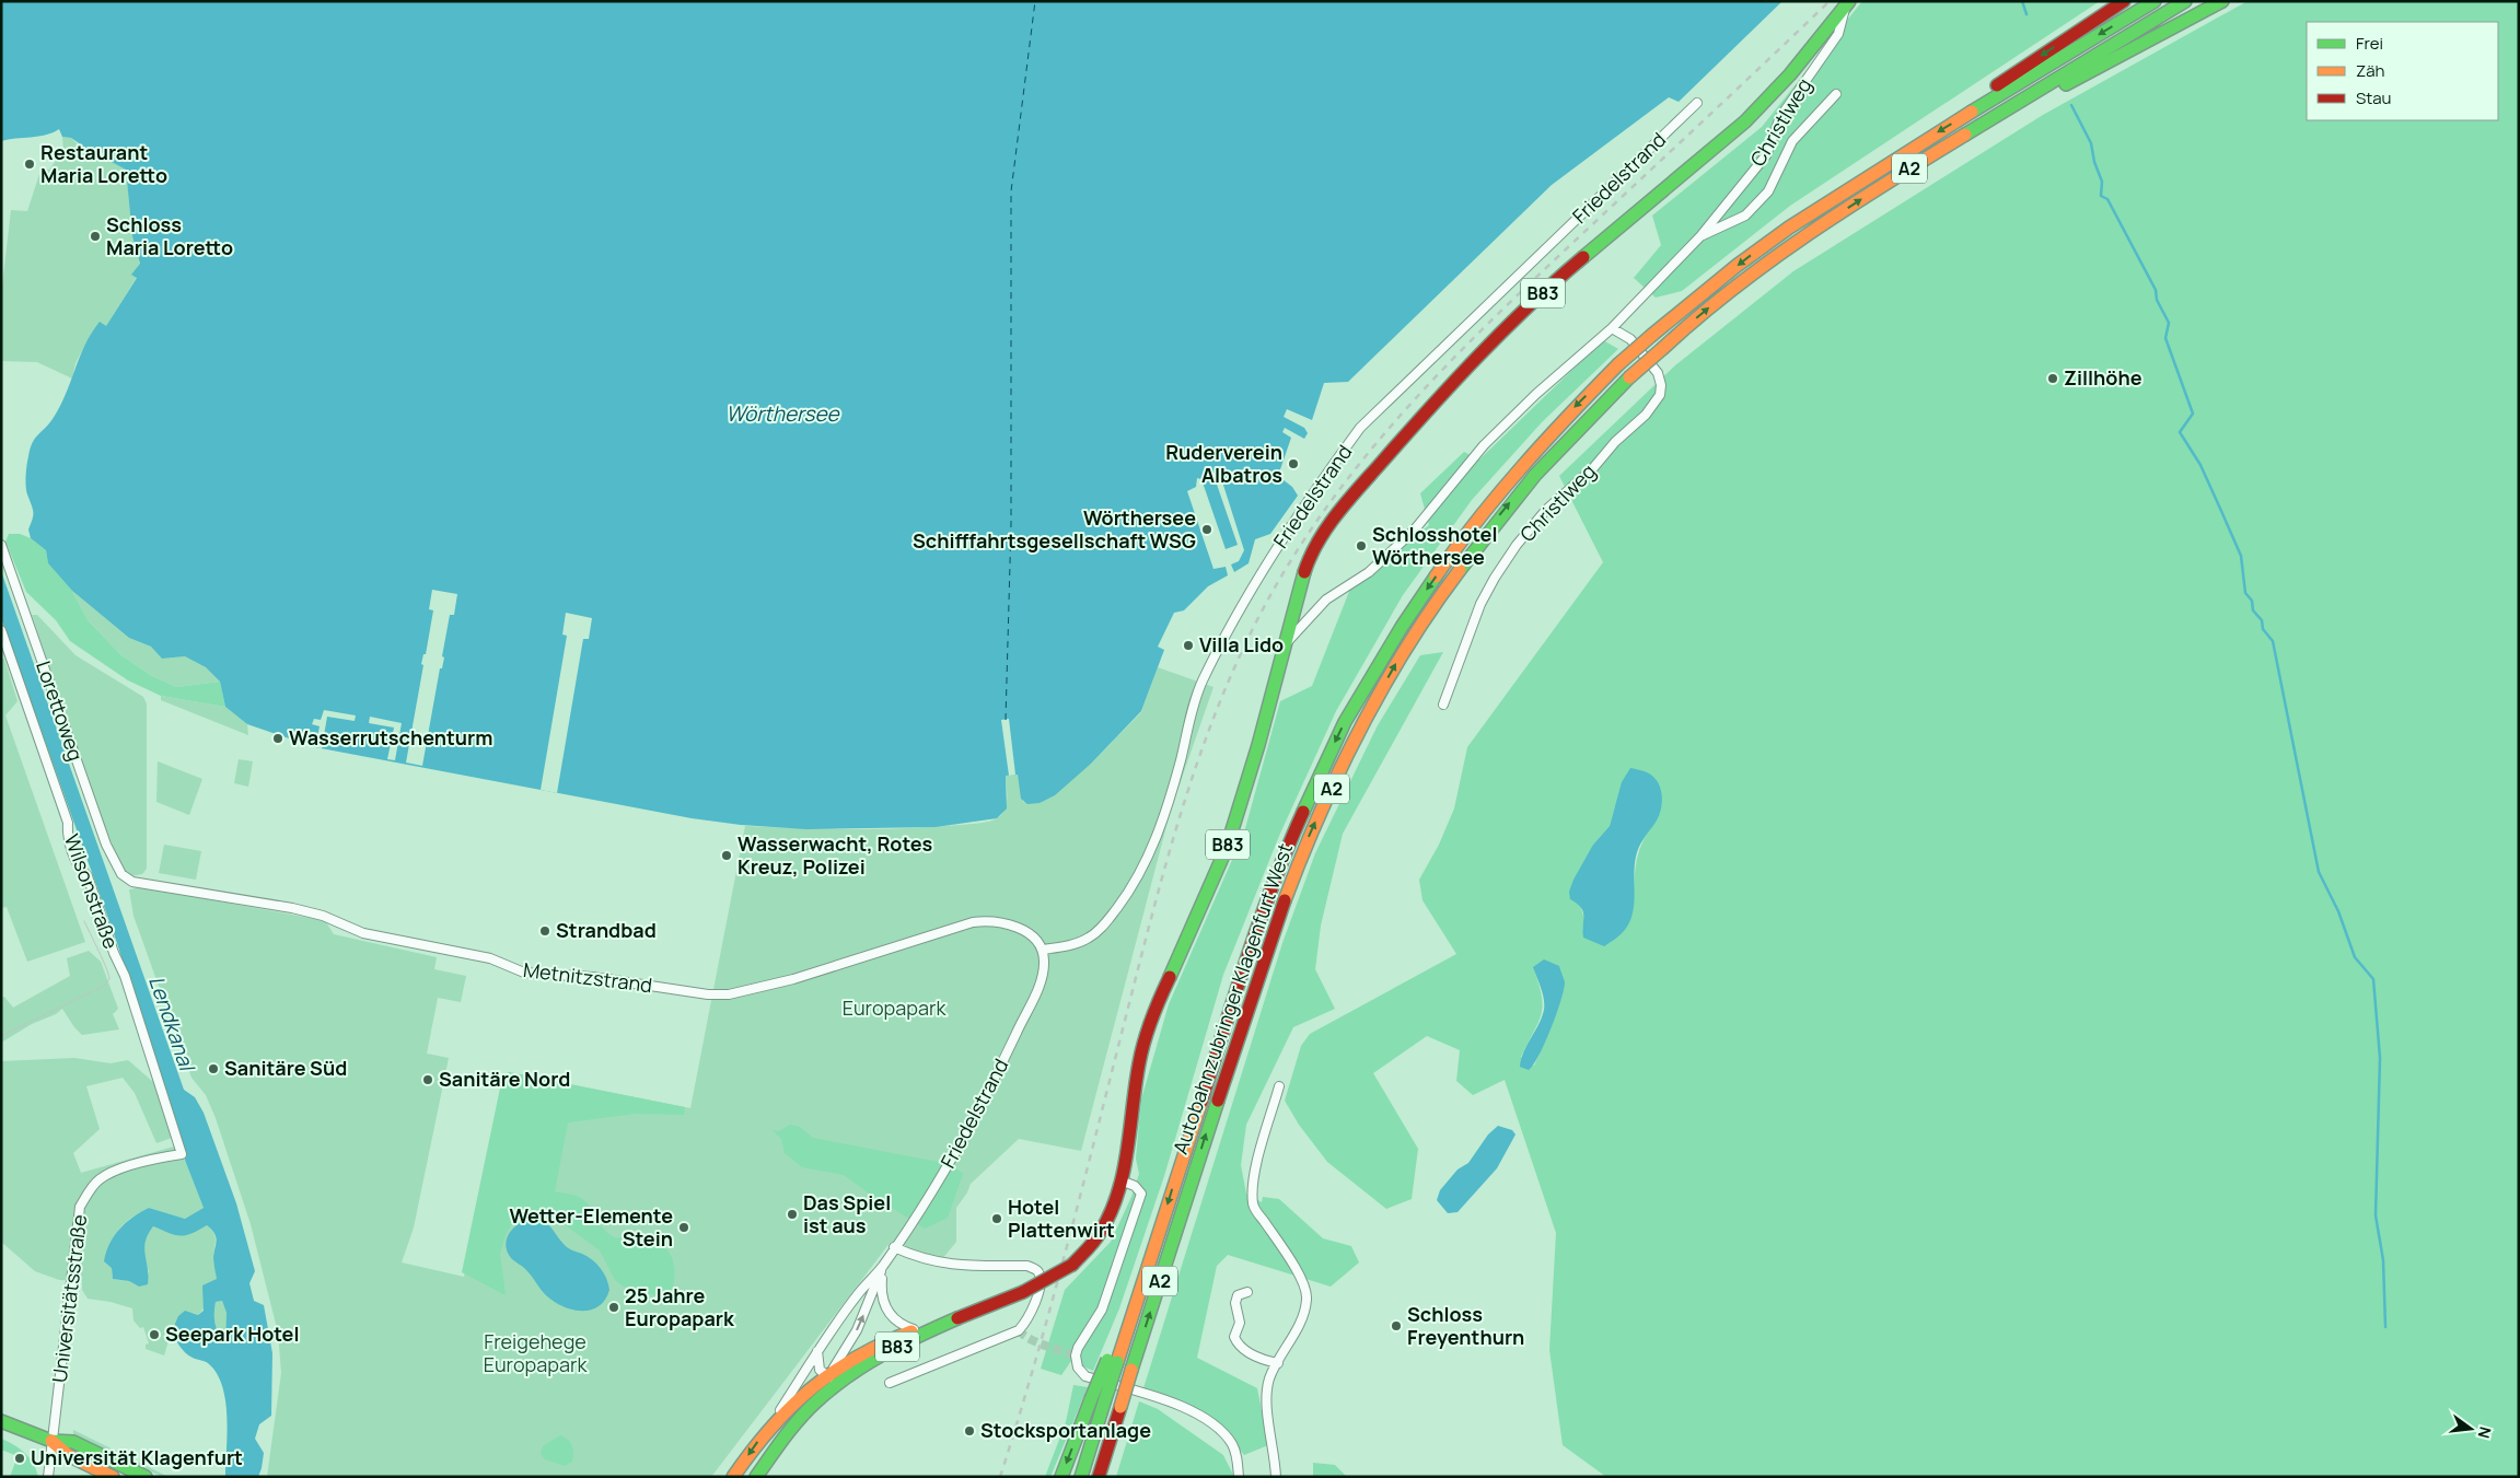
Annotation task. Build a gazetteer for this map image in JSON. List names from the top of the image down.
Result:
{
  "streets": {
    "main road": ["A2", "B83", "Autobahnzubringer Klagenfurt West"],
    "street": [
      "Christlweg",
      "Friedelstrand",
      "Lorettoweg",
      "Wilsonstraße",
      "Metnitzstrand",
      "Universitätsstraße"
    ]
  },
  "crossings": [
    ["Christlweg", "B83"],
    ["Friedelstrand", "B83"],
    ["Friedelstrand", "Metnitzstrand"],
    ["Lorettoweg", "Metnitzstrand"],
    ["Wilsonstraße", "Universitätsstraße"]
  ],
  "water": ["Wörthersee", "Lendkanal"],
  "parks": ["Europapark", "Freigehege Europapark"],
  "places": [
    "Restaurant Maria Loretto",
    "Schloss Maria Loretto",
    "Zillhöhe",
    "Ruderverein Albatros",
    "Wörthersee Schifffahrtsgesellschaft WSG",
    "Schlosshotel Wörthersee",
    "Villa Lido",
    "Wasserrutschenturm",
    "Wasserwacht, Rotes Kreuz, Polizei",
    "Strandbad",
    "Sanitäre Süd",
    "Sanitäre Nord",
    "Das Spiel ist aus",
    "Hotel Plattenwirt",
    "Wetter-Elemente Stein",
    "25 Jahre Europapark",
    "Schloss Freyenthurn",
    "Seepark Hotel",
    "Stocksportanlage",
    "Universität Klagenfurt"
  ],
  "legend": ["Frei", "Zäh", "Stau"],
  "north": "right"
}
